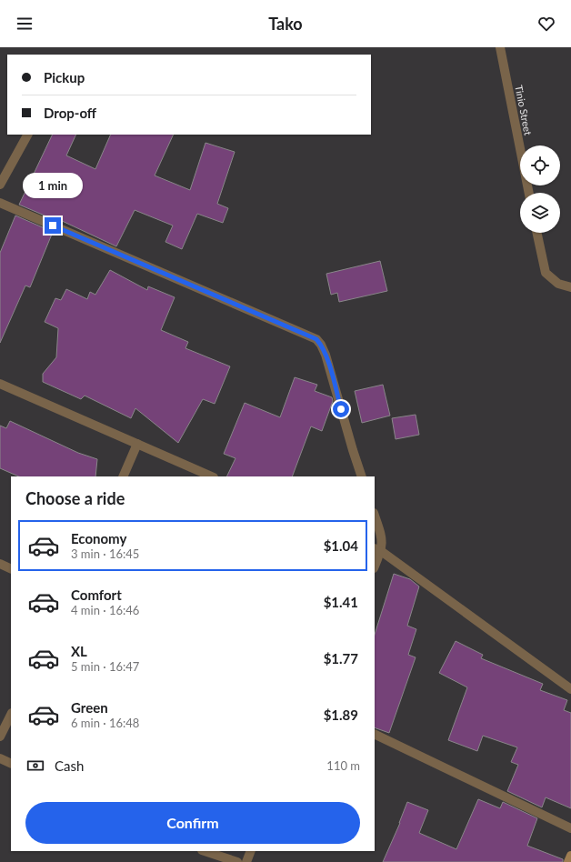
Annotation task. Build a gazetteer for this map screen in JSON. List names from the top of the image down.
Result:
{
  "streets": {
    "street": ["Tinio Street"]
  },
  "page": {
    "header": "Tako",
    "banner": ["Pickup", "Drop-off"],
    "bubble": "1 min",
    "heading": "Choose a ride",
    "list": [
      {
        "name": "Economy",
        "note": "3 min · 16:45",
        "value": "$1.04"
      },
      {
        "name": "Comfort",
        "note": "4 min · 16:46",
        "value": "$1.41"
      },
      {
        "name": "XL",
        "note": "5 min · 16:47",
        "value": "$1.77"
      },
      {
        "name": "Green",
        "note": "6 min · 16:48",
        "value": "$1.89"
      }
    ],
    "pay": ["Cash", "110 m"],
    "buttons": "Confirm"
  }
}
